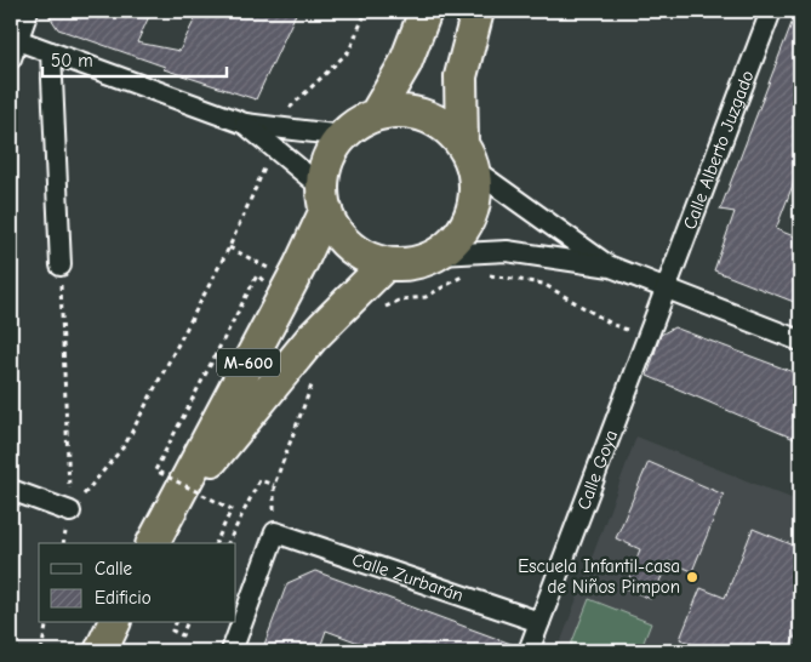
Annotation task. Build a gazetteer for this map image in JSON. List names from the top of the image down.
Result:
{
  "streets": {
    "highway": ["M-600"],
    "street": ["Calle Alberto Juzgado", "Calle Goya", "Calle Zurbarán"]
  },
  "crossings": [
    ["Calle Alberto Juzgado", "Calle Goya"],
    ["Calle Goya", "Calle Zurbarán"]
  ],
  "places": ["Escuela Infantil-casa de Niños Pimpon"],
  "legend": ["Calle", "Edificio"],
  "scale_bar": "50 m"
}
